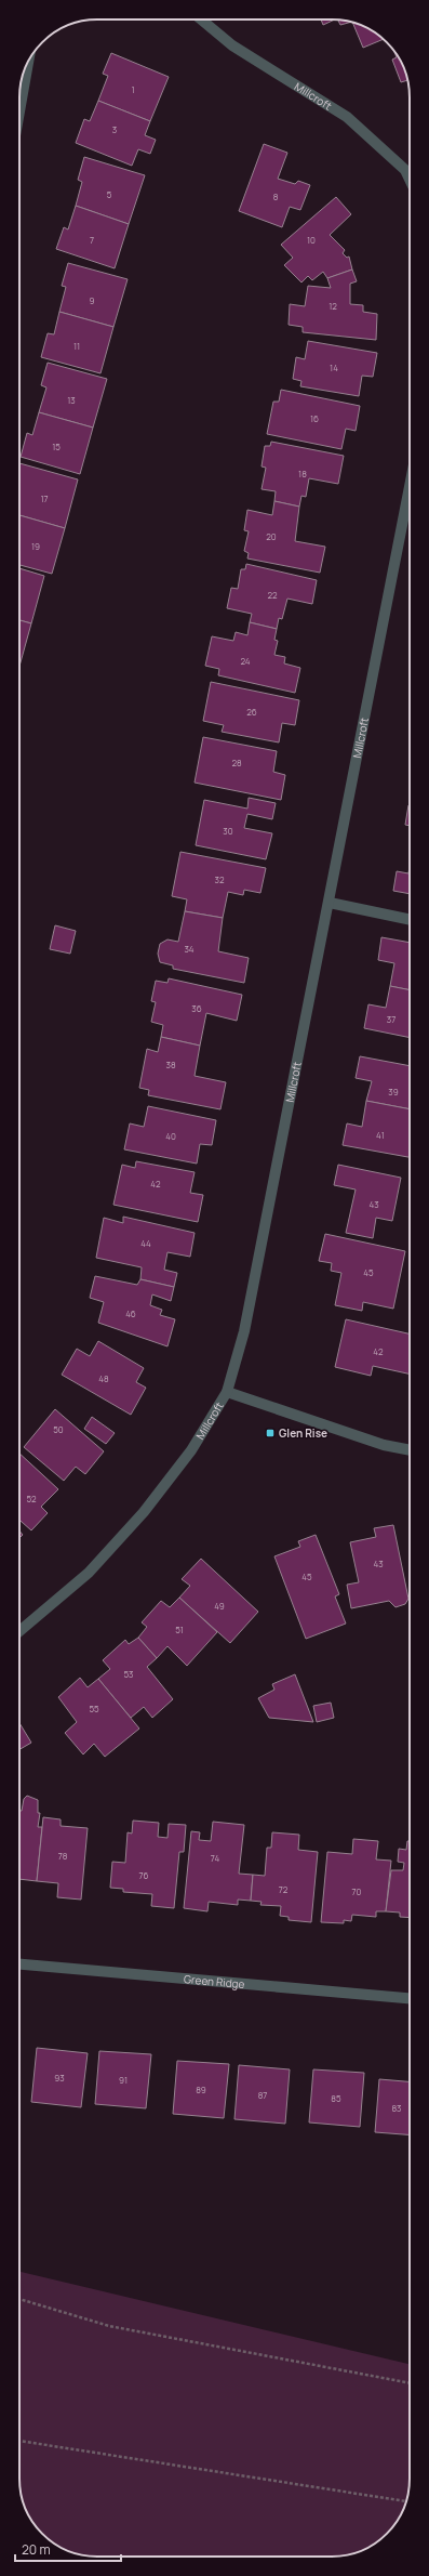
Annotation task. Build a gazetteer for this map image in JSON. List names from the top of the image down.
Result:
{
  "streets": {
    "street": ["Millcroft", "Green Ridge"]
  },
  "places": {
    "transit": ["Glen Rise"]
  },
  "house_numbers": [
    "1",
    "3",
    "5",
    "8",
    "7",
    "10",
    "9",
    "12",
    "11",
    "14",
    "13",
    "16",
    "15",
    "18",
    "17",
    "20",
    "19",
    "22",
    "24",
    "26",
    "28",
    "30",
    "32",
    "34",
    "36",
    "37",
    "38",
    "39",
    "41",
    "40",
    "42",
    "43",
    "44",
    "45",
    "46",
    "42",
    "48",
    "50",
    "52",
    "43",
    "45",
    "49",
    "51",
    "53",
    "55",
    "78",
    "74",
    "76",
    "72",
    "70",
    "93",
    "91",
    "89",
    "87",
    "85",
    "83"
  ],
  "scale_bar": "20 m"
}
